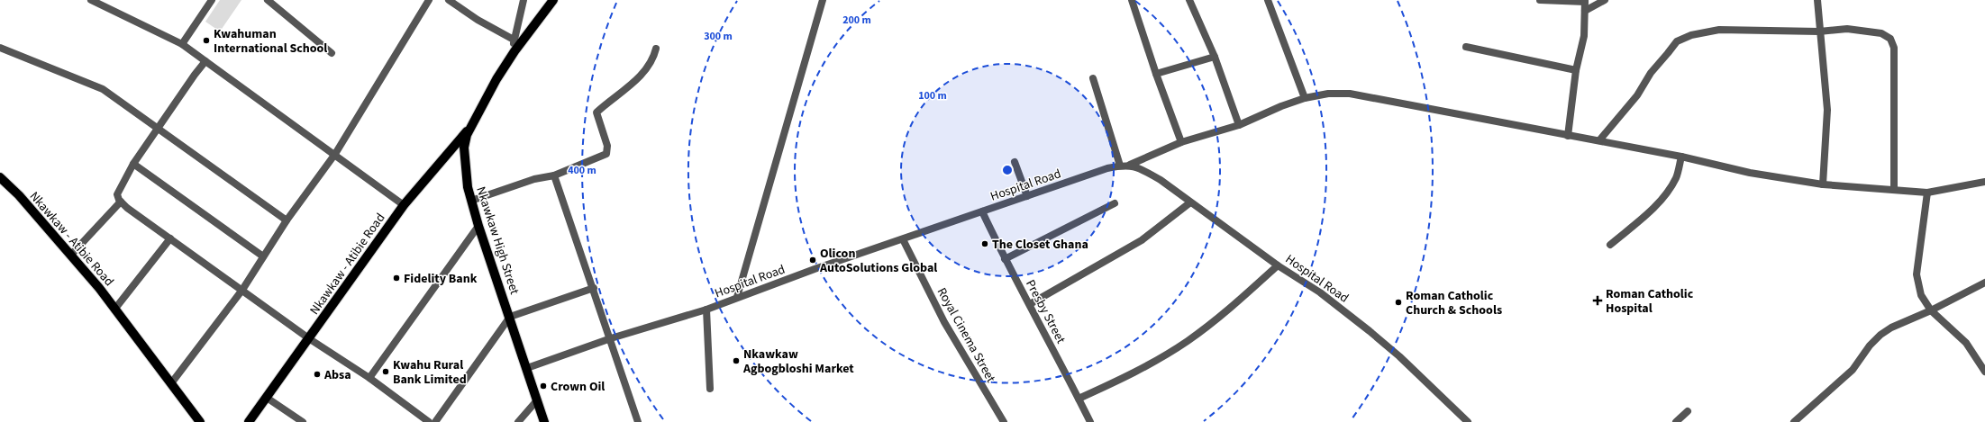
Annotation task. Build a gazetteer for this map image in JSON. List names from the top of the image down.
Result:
{
  "streets": {
    "main road": ["Nkawkaw - Atibie Road", "Nkawkaw High Street"],
    "street": ["Hospital Road", "Presby Street", "Royal Cinema Street"]
  },
  "crossings": [
    ["Hospital Road", "Nkawkaw High Street"],
    ["Hospital Road", "Presby Street"],
    ["Hospital Road", "Royal Cinema Street"],
    ["Nkawkaw - Atibie Road", "Nkawkaw High Street"]
  ],
  "places": {
    "other": [
      "Kwahuman International School",
      "The Closet Ghana",
      "Olicon AutoSolutions Global",
      "Fidelity Bank",
      "Roman Catholic Church & Schools",
      "Nkawkaw Agbogbloshi Market",
      "Kwahu Rural Bank Limited",
      "Absa",
      "Crown Oil"
    ],
    "health": ["Roman Catholic Hospital"]
  },
  "rings": [
    "200 m",
    "300 m",
    "100 m",
    "400 m"
  ]
}
